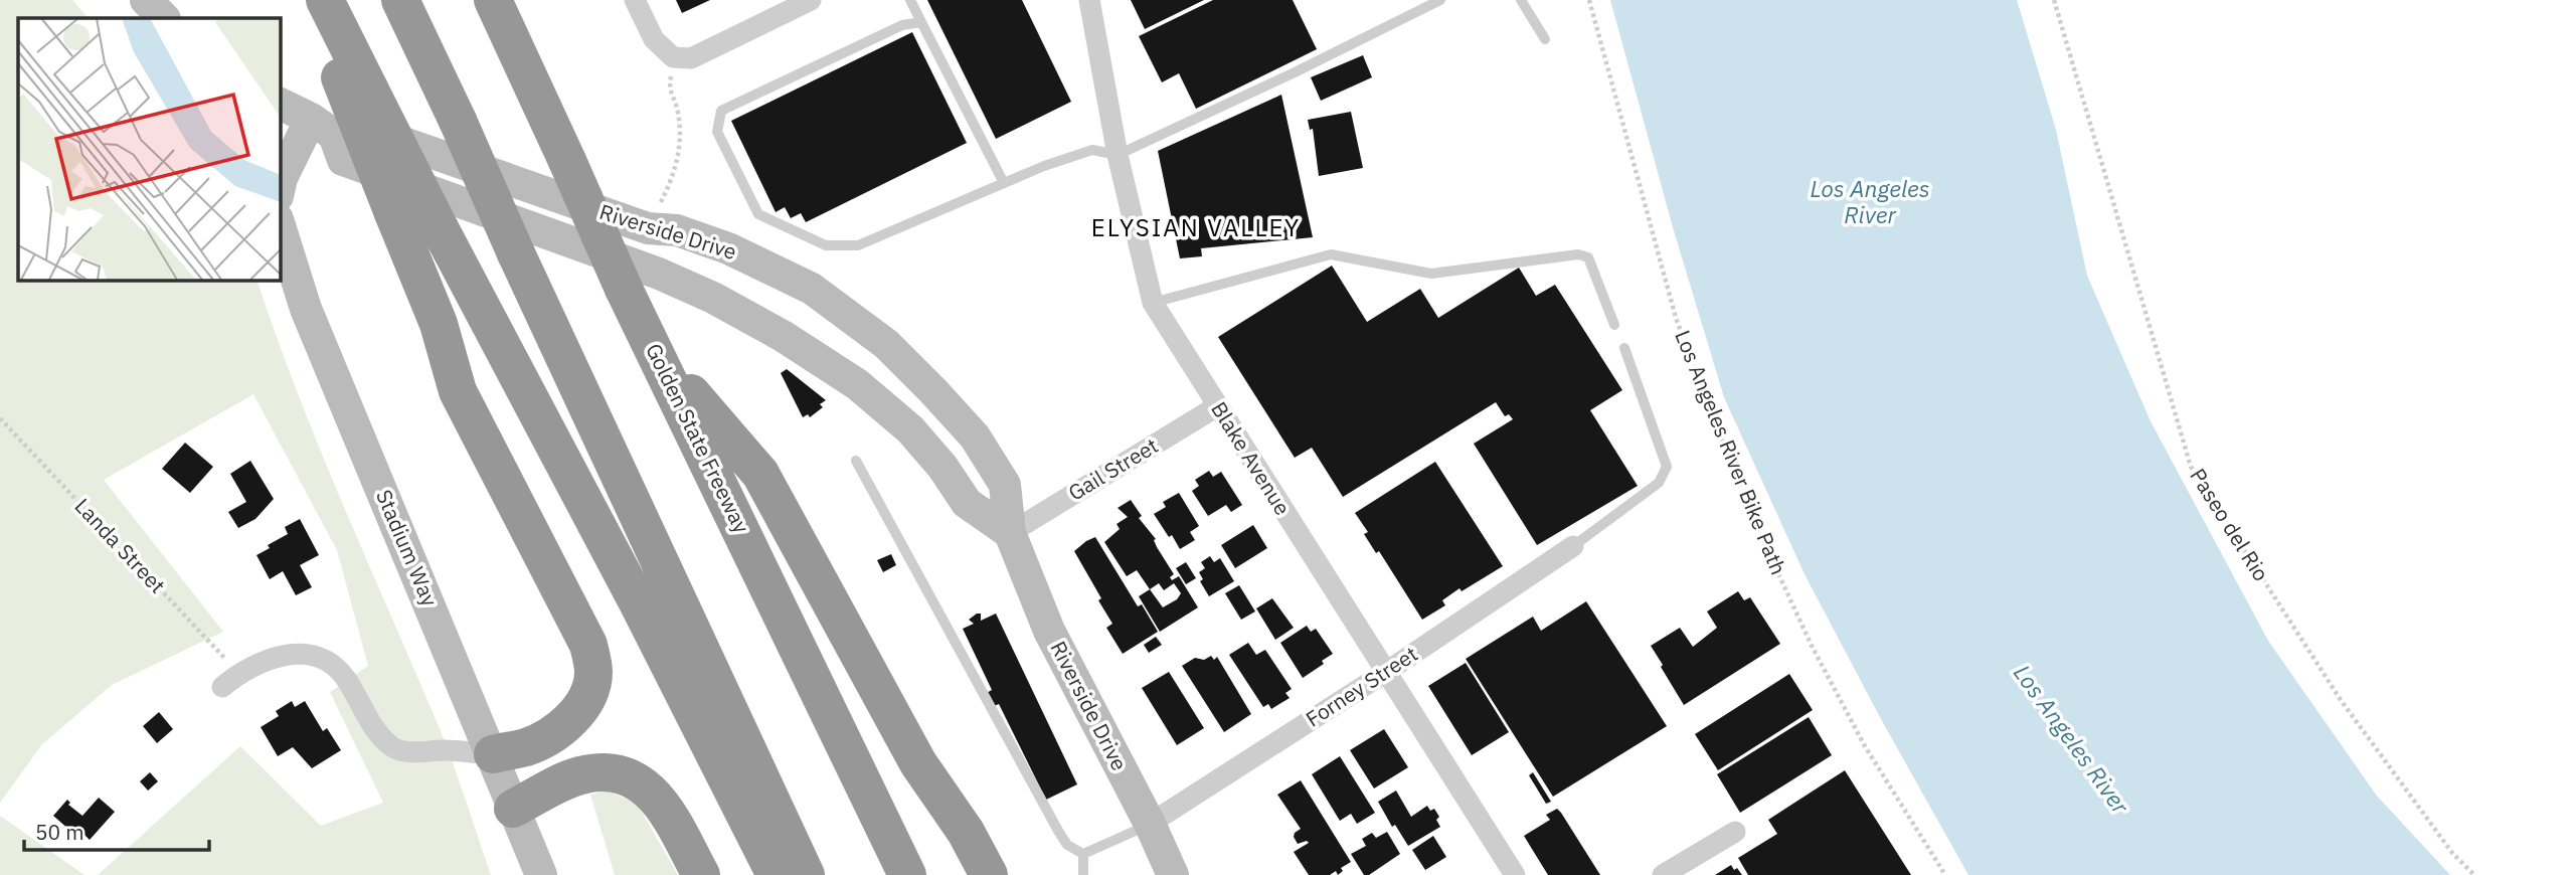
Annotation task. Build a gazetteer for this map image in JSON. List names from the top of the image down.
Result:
{
  "streets": {
    "highway": ["Golden State Freeway"],
    "main road": ["Riverside Drive", "Stadium Way"],
    "street": ["Blake Avenue", "Gail Street", "Forney Street"],
    "path": ["Los Angeles River Bike Path", "Paseo del Rio", "Landa Street"]
  },
  "crossings": [
    ["Riverside Drive", "Gail Street"],
    ["Riverside Drive", "Forney Street"],
    ["Blake Avenue", "Gail Street"],
    ["Blake Avenue", "Forney Street"]
  ],
  "districts": ["ELYSIAN VALLEY"],
  "water": ["Los Angeles River"],
  "scale_bar": "50 m"
}
